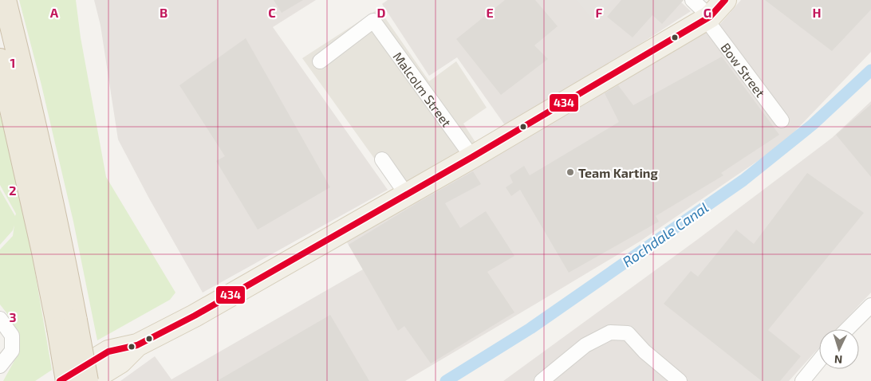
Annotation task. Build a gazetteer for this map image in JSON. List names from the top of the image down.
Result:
{
  "streets": {
    "street": ["Bow Street", "Malcolm Street"]
  },
  "water": ["Rochdale Canal"],
  "places": ["Team Karting"],
  "lines": ["transit line 434"],
  "north": "bottom",
  "grid": {
    "columns": [
      "A",
      "B",
      "C",
      "D",
      "E",
      "F",
      "G",
      "H"
    ],
    "rows": ["1", "2", "3"]
  }
}
